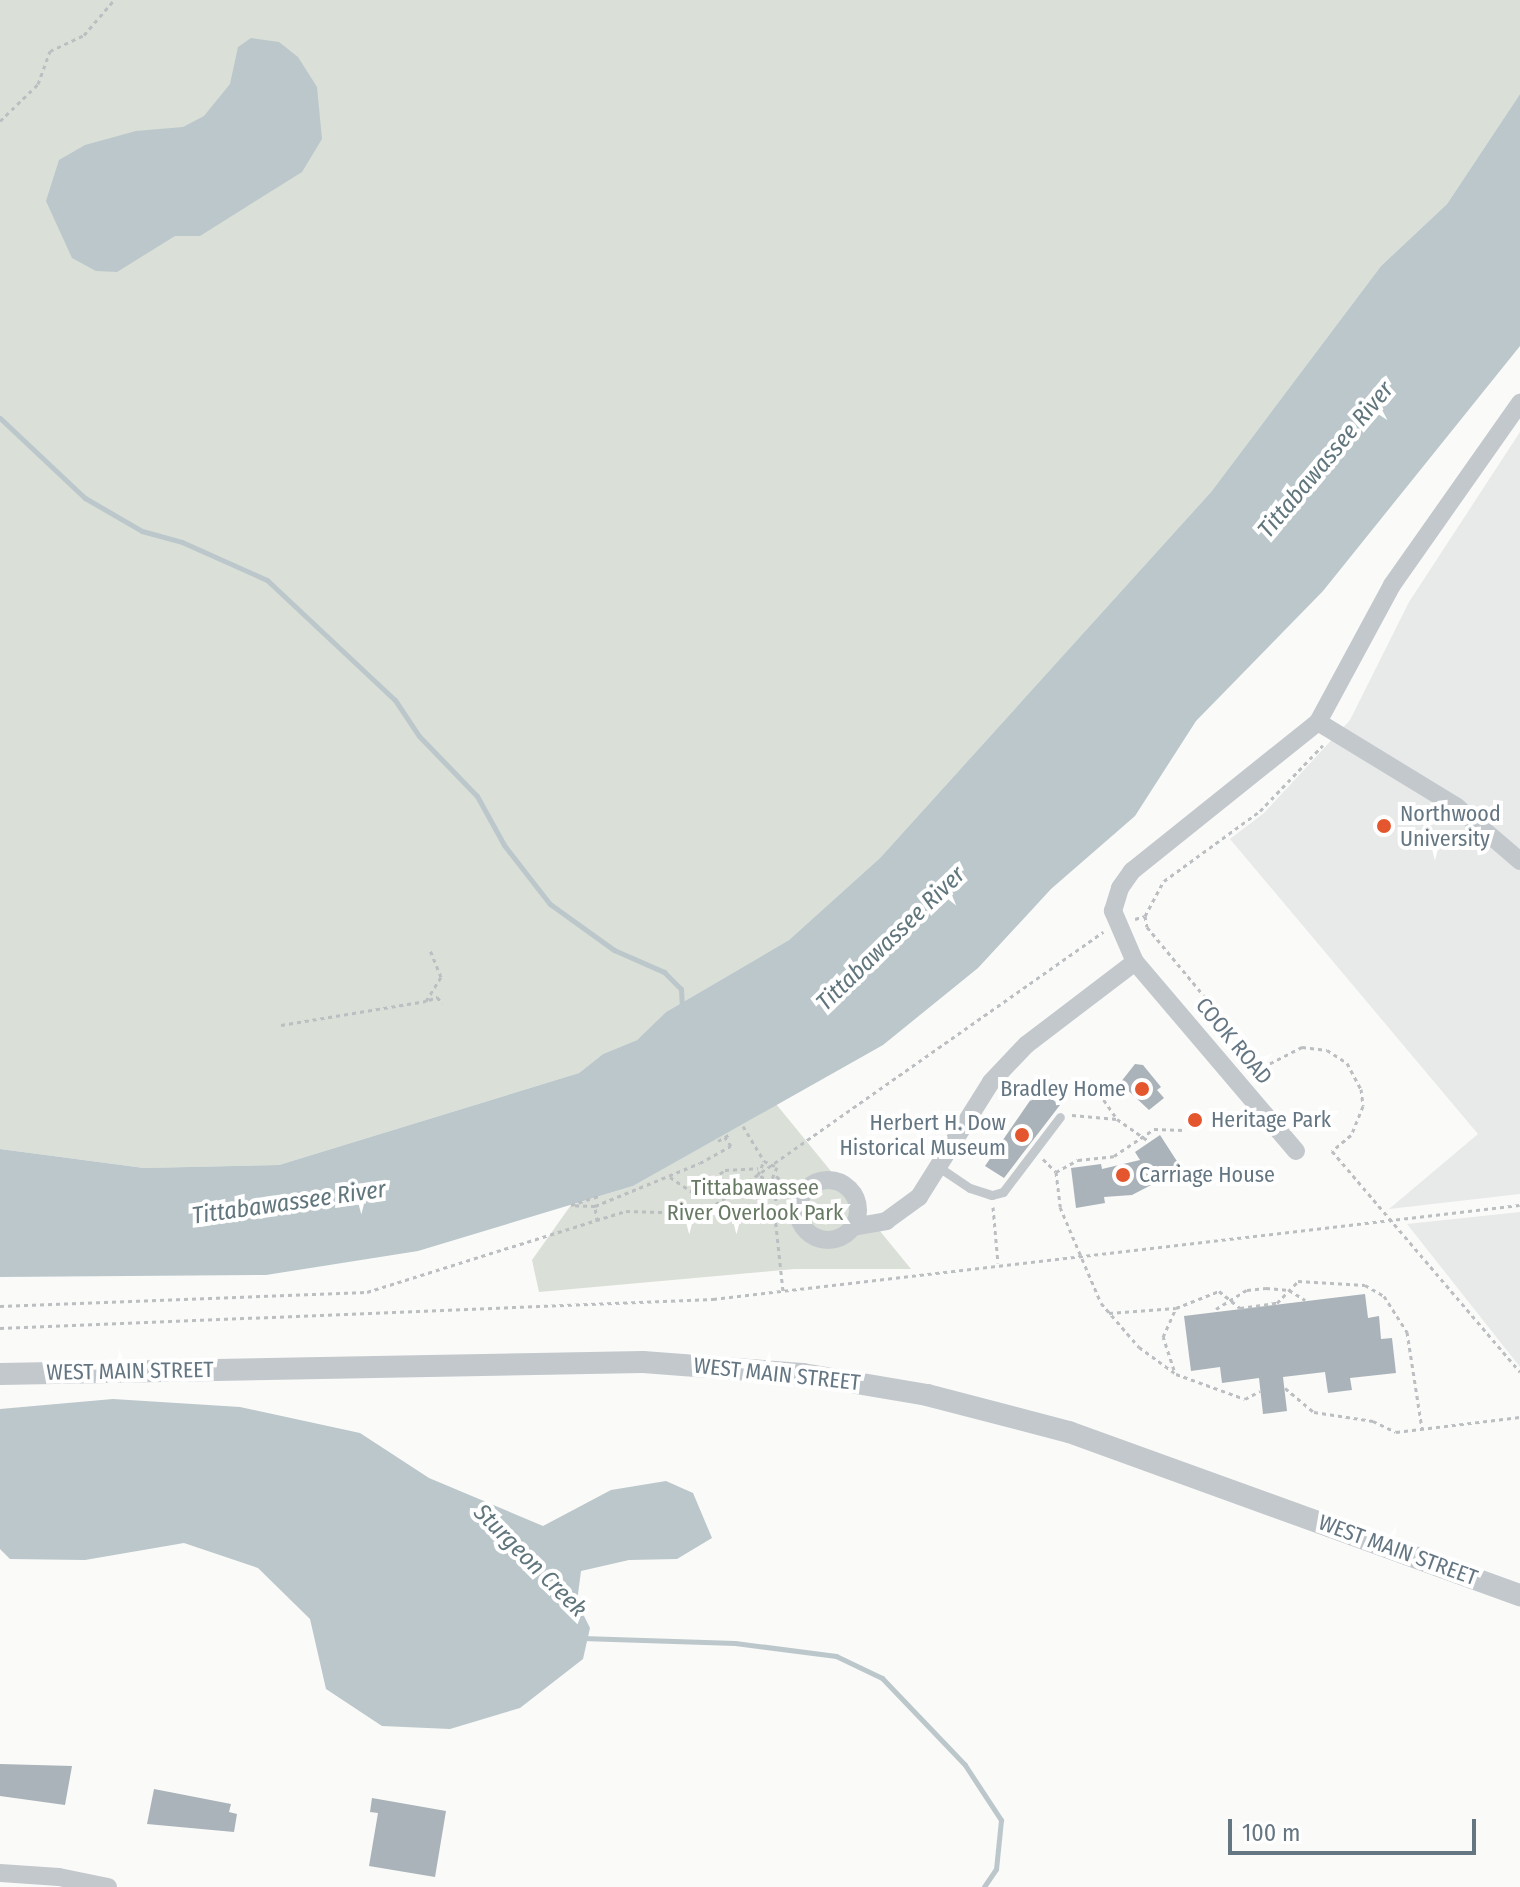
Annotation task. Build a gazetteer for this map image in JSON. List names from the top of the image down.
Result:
{
  "streets": {
    "street": ["COOK ROAD", "WEST MAIN STREET"]
  },
  "water": ["Tittabawassee River", "Sturgeon Creek"],
  "parks": ["Tittabawassee River Overlook Park"],
  "places": [
    "Northwood University",
    "Bradley Home",
    "Heritage Park",
    "Herbert H. Dow Historical Museum",
    "Carriage House"
  ],
  "scale_bar": "100 m"
}
